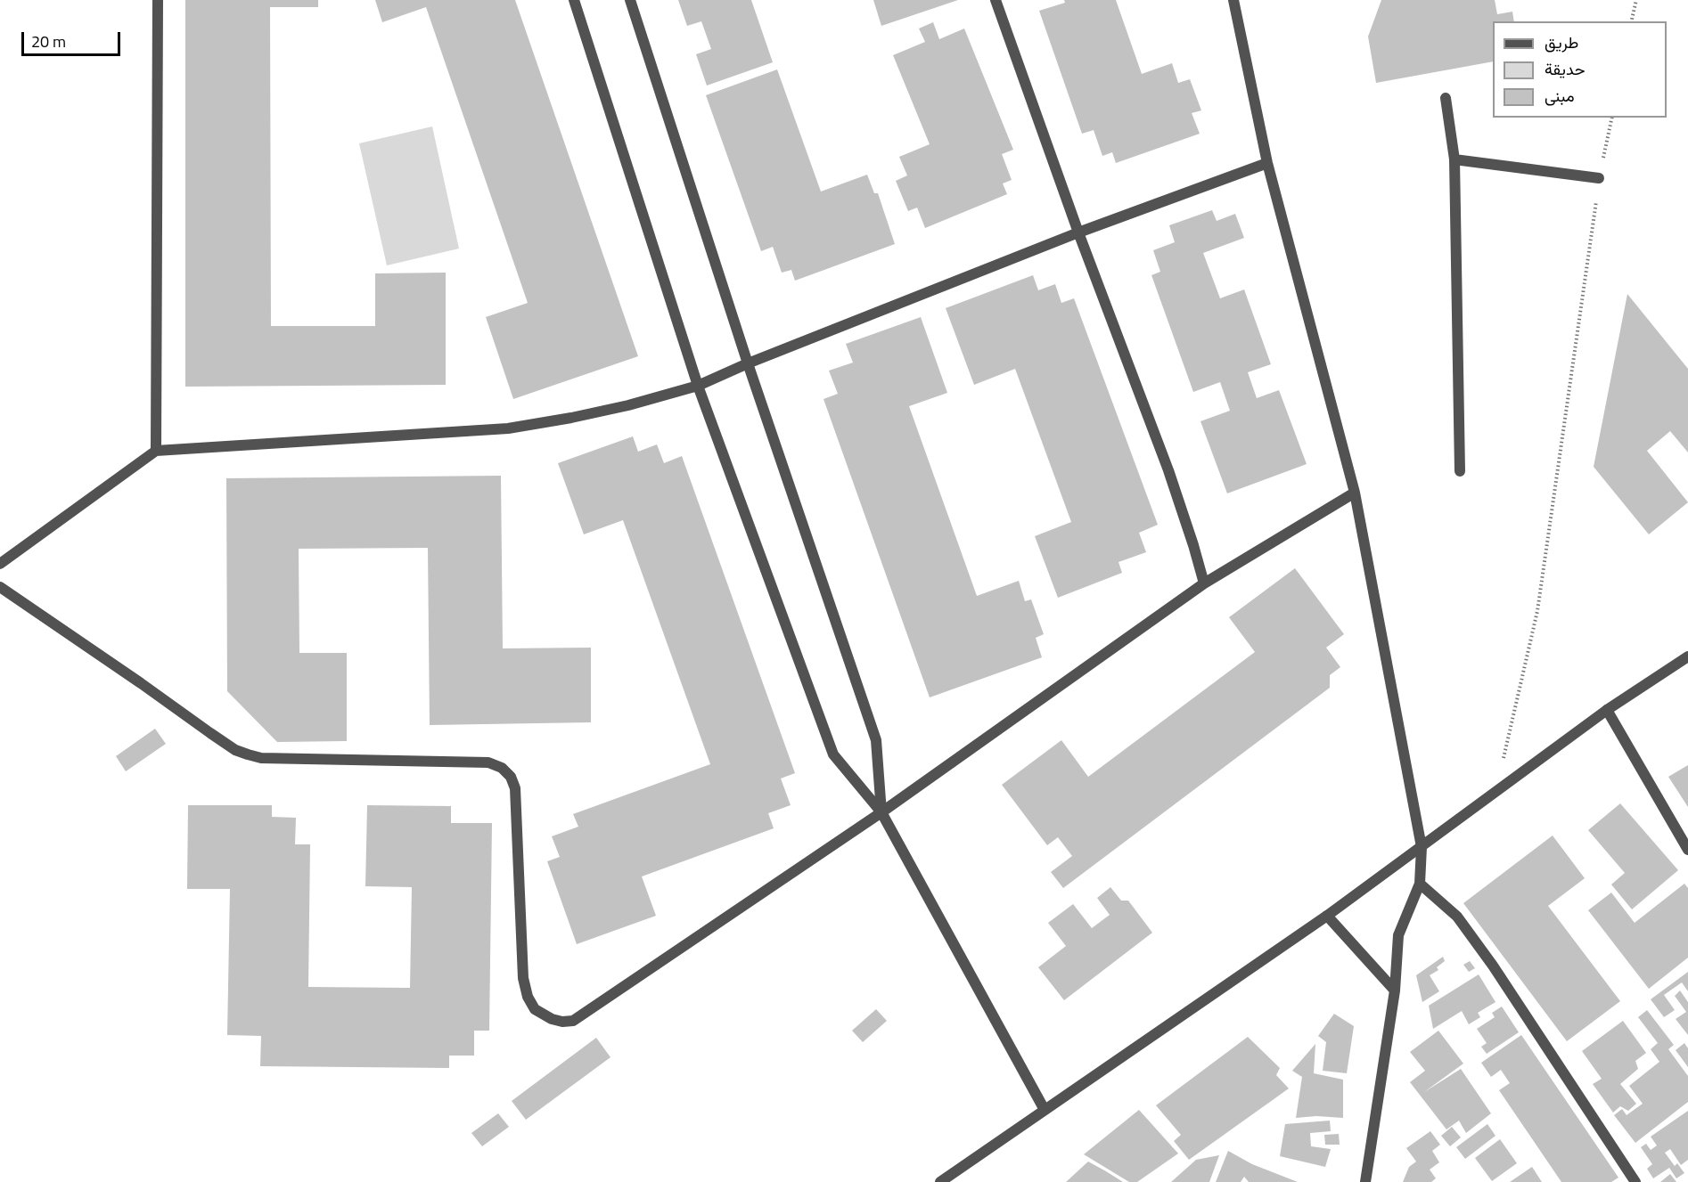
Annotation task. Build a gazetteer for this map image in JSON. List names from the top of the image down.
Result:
{
  "legend": ["طريق", "حديقة", "مبنى"],
  "scale_bar": "20 m"
}
